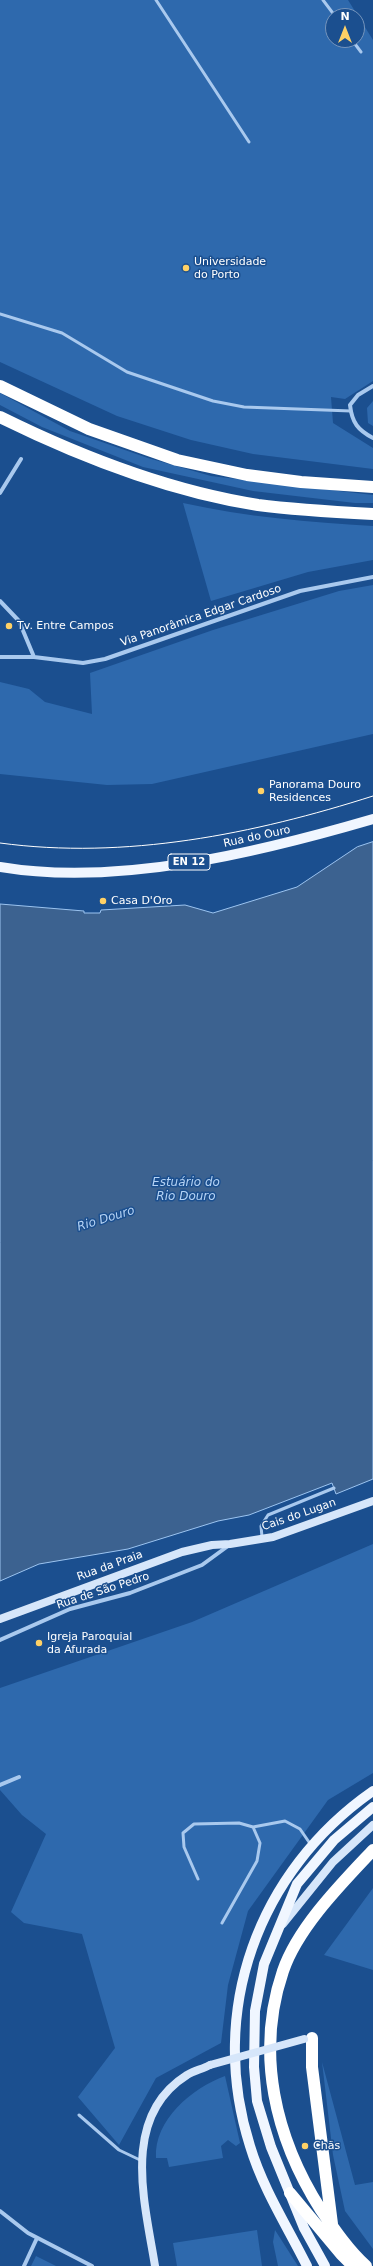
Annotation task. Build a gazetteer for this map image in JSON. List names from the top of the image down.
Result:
{
  "streets": {
    "main road": ["Rua do Ouro", "EN 12"],
    "street": [
      "Via Panorâmica Edgar Cardoso",
      "Cais do Lugan",
      "Rua da Praia",
      "Rua de São Pedro"
    ]
  },
  "crossings": [
    ["Cais do Lugan", "Rua da Praia"],
    ["Cais do Lugan", "Rua de São Pedro"],
    ["Rua da Praia", "Rua de São Pedro"]
  ],
  "water": ["Estuário do Rio Douro", "Rio Douro"],
  "places": [
    "Universidade do Porto",
    "Tv. Entre Campos",
    "Panorama Douro Residences",
    "Casa D'Oro",
    "Igreja Paroquial da Afurada",
    "Chãs"
  ],
  "north": "top"
}
